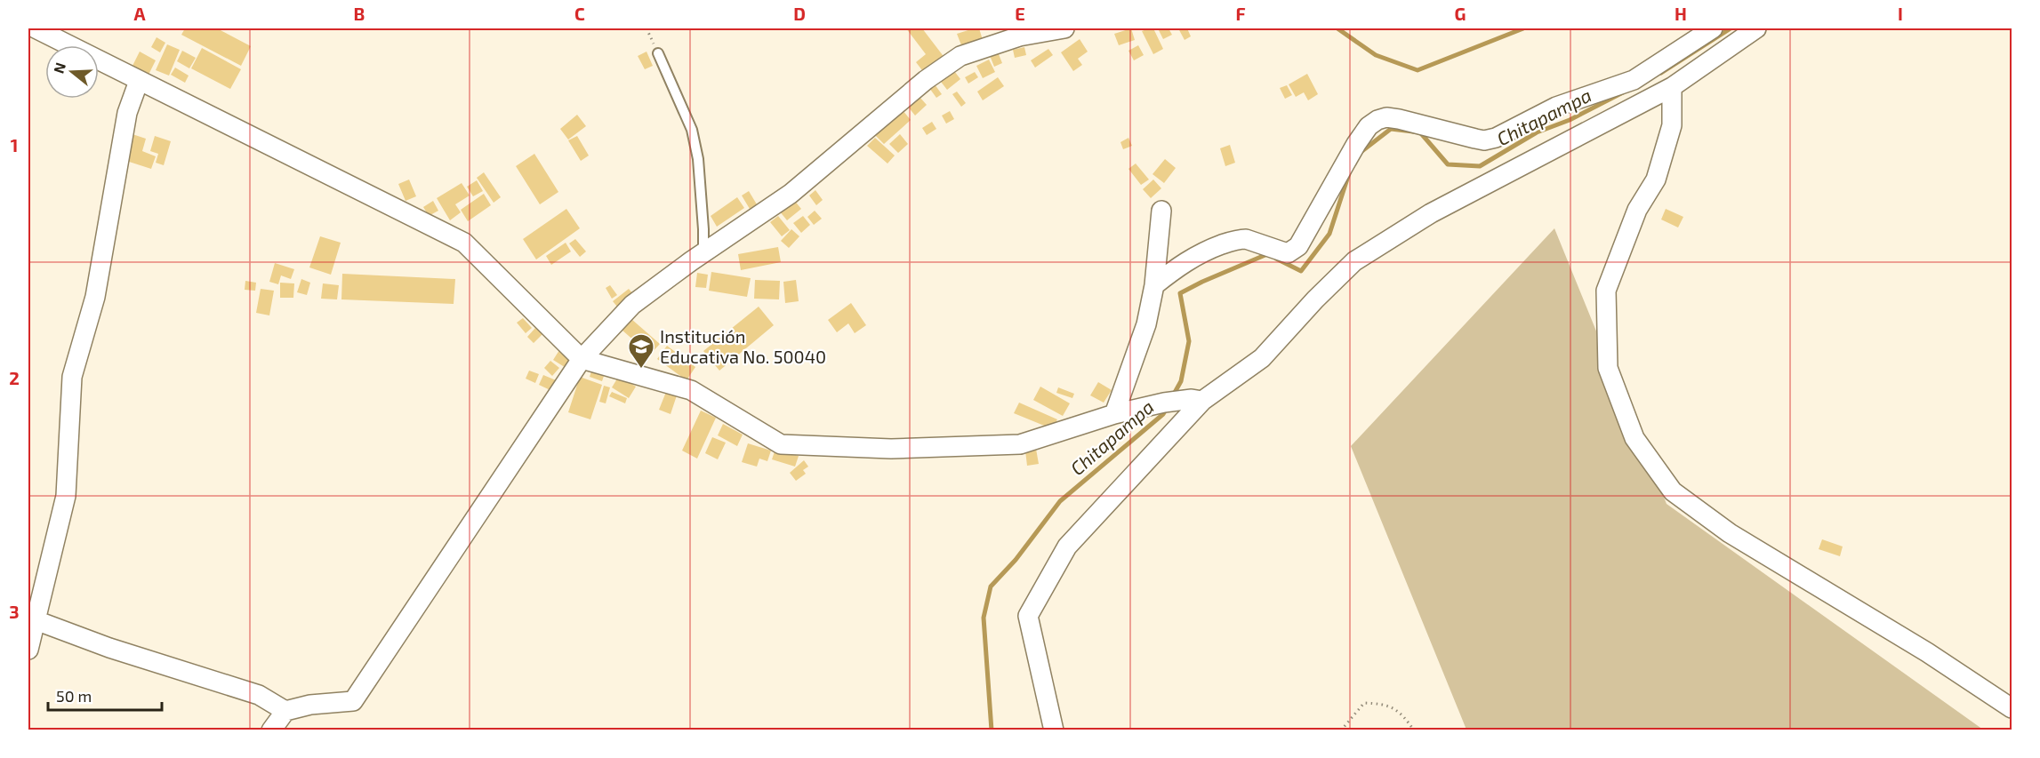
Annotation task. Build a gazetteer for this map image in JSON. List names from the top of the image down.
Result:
{
  "water": ["Chitapampa"],
  "places": {
    "school or university": ["Institución Educativa No. 50040"]
  },
  "scale_bar": "50 m",
  "north": "left",
  "grid": {
    "columns": [
      "A",
      "B",
      "C",
      "D",
      "E",
      "F",
      "G",
      "H",
      "I"
    ],
    "rows": ["1", "2", "3"]
  }
}
